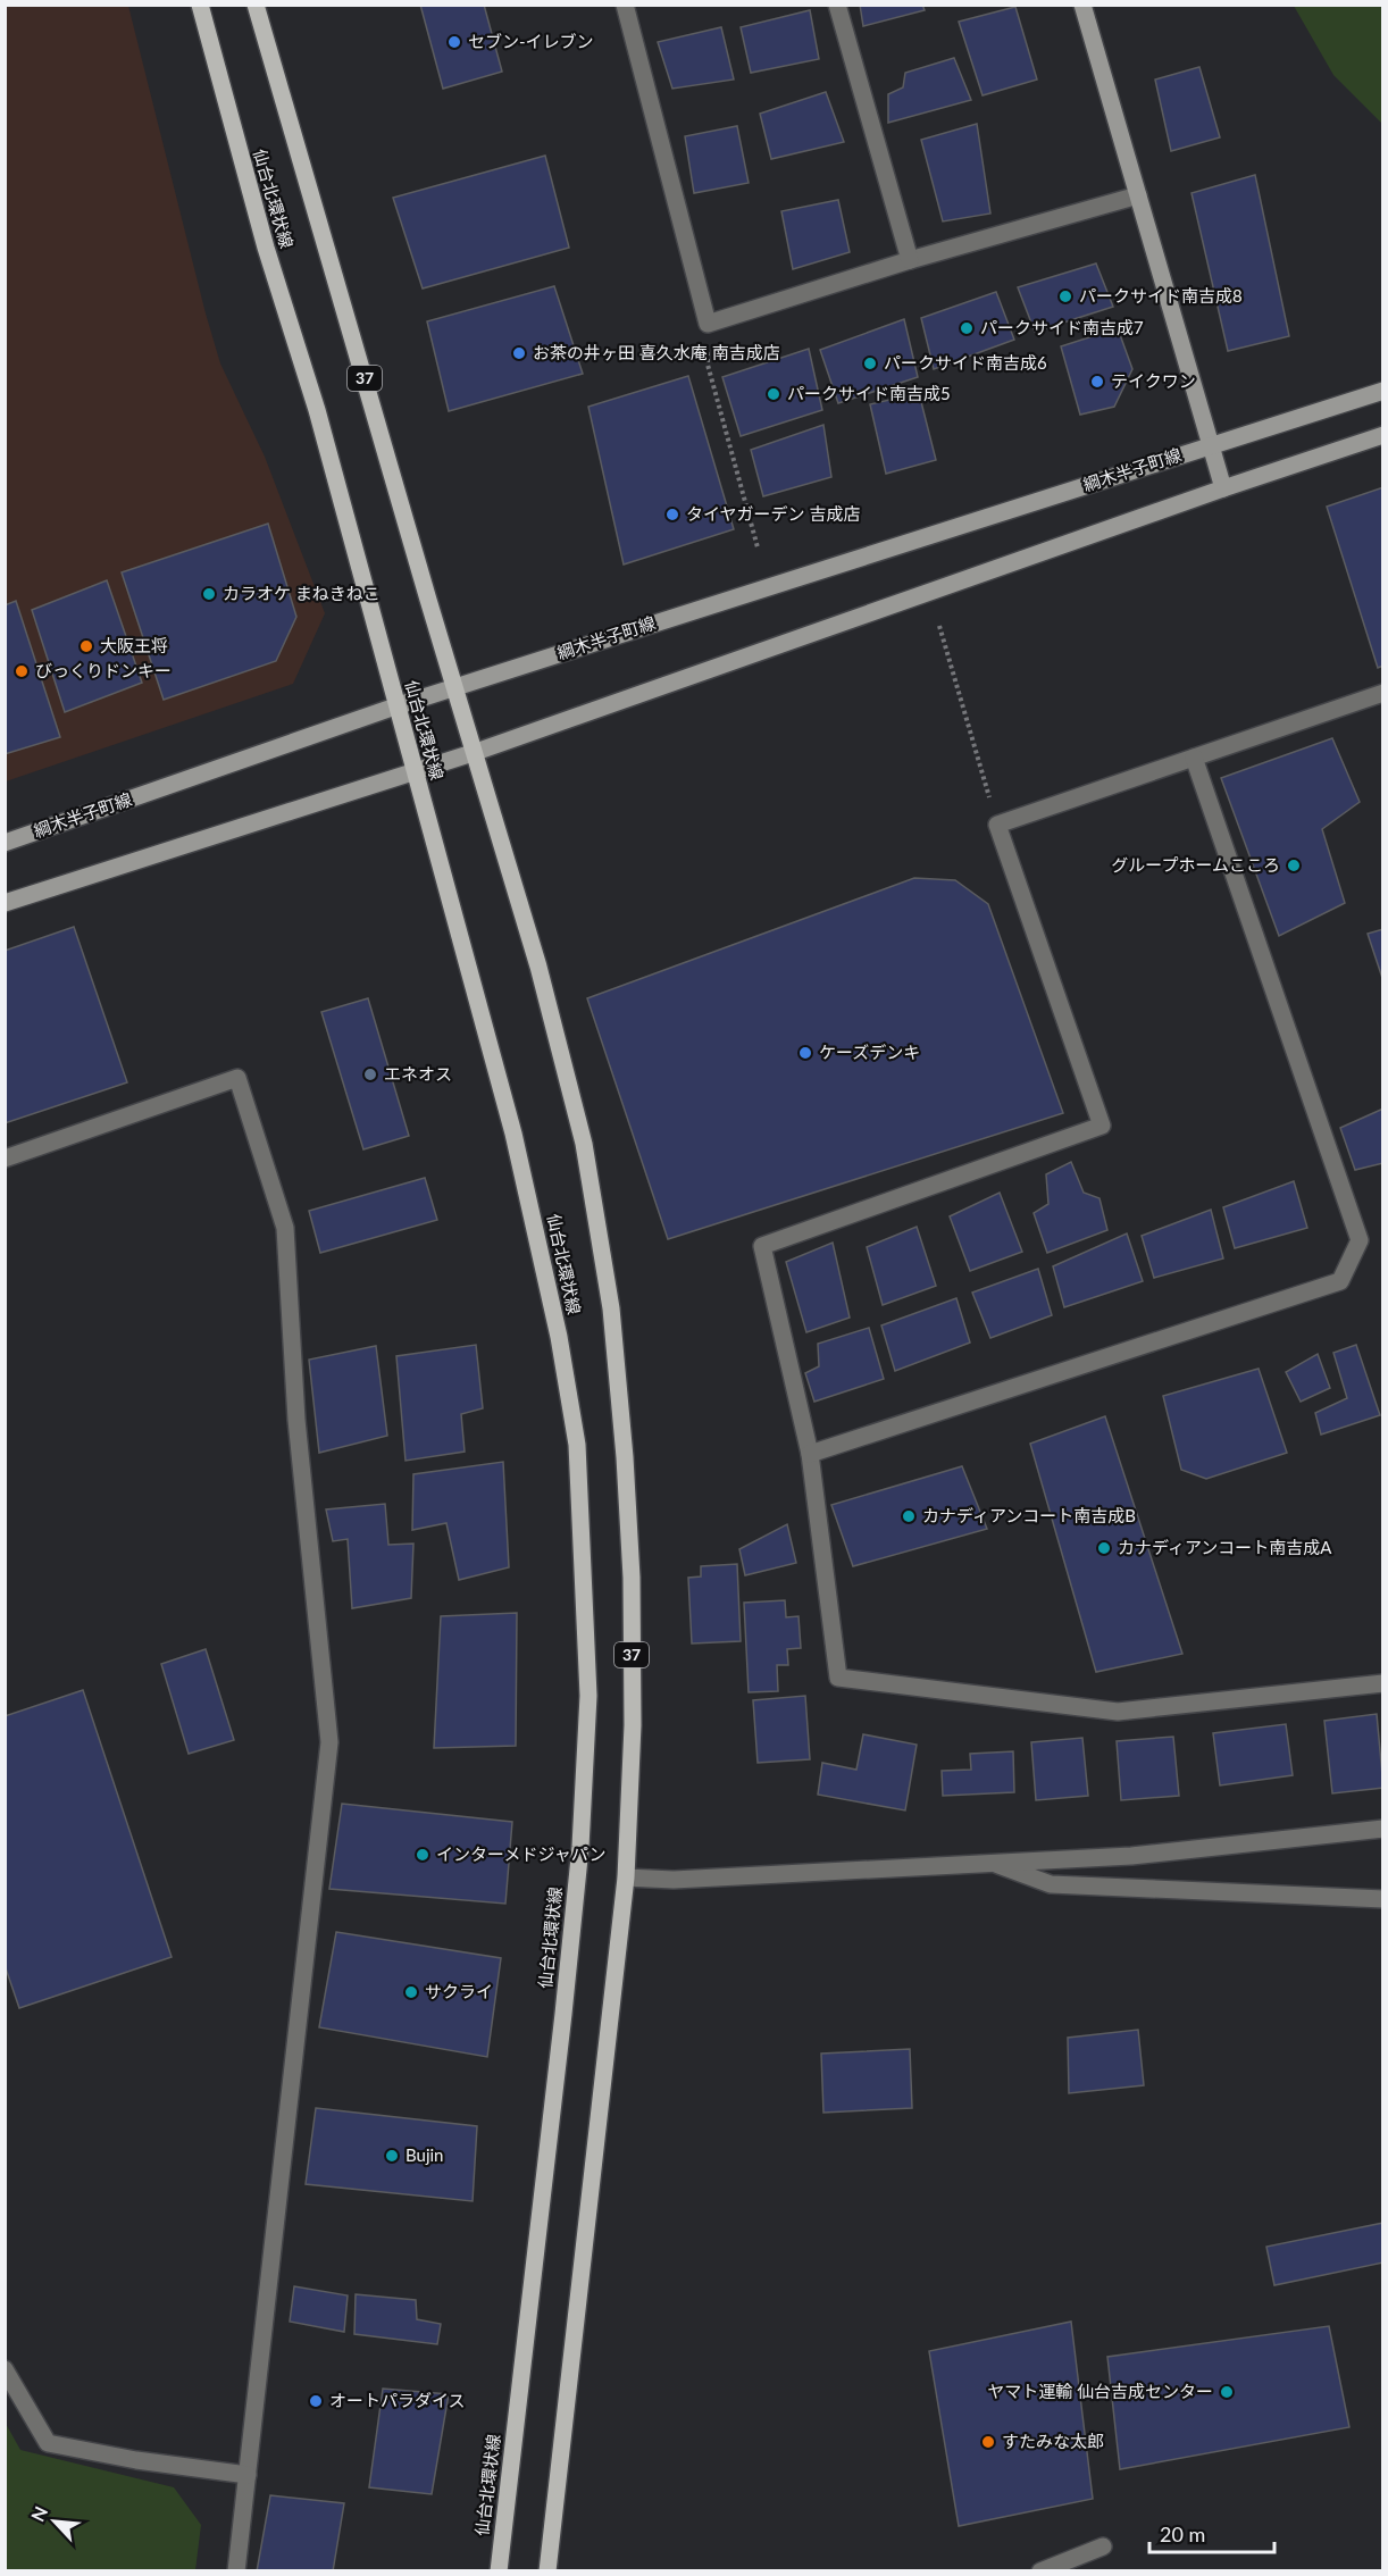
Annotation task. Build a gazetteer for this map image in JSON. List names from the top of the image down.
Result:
{
  "streets": {
    "main road": ["仙台北環状線", "37"],
    "street": ["綱木半子町線"]
  },
  "crossings": [
    ["仙台北環状線", "綱木半子町線"],
    ["37", "綱木半子町線"]
  ],
  "places": [
    "セブン-イレブン",
    "パークサイド南吉成8",
    "パークサイド南吉成7",
    "お茶の井ヶ田 喜久水庵 南吉成店",
    "パークサイド南吉成6",
    "テイクワン",
    "パークサイド南吉成5",
    "タイヤガーデン 吉成店",
    "カラオケ まねきねこ",
    "大阪王将",
    "びっくりドンキー",
    "グループホームこころ",
    "ケーズデンキ",
    "エネオス",
    "カナディアンコート南吉成B",
    "カナディアンコート南吉成A",
    "インターメドジャパン",
    "サクライ",
    "Bujin",
    "ヤマト運輸 仙台吉成センター",
    "オートパラダイス",
    "すたみな太郎"
  ],
  "scale_bar": "20 m",
  "north": "top left"
}
